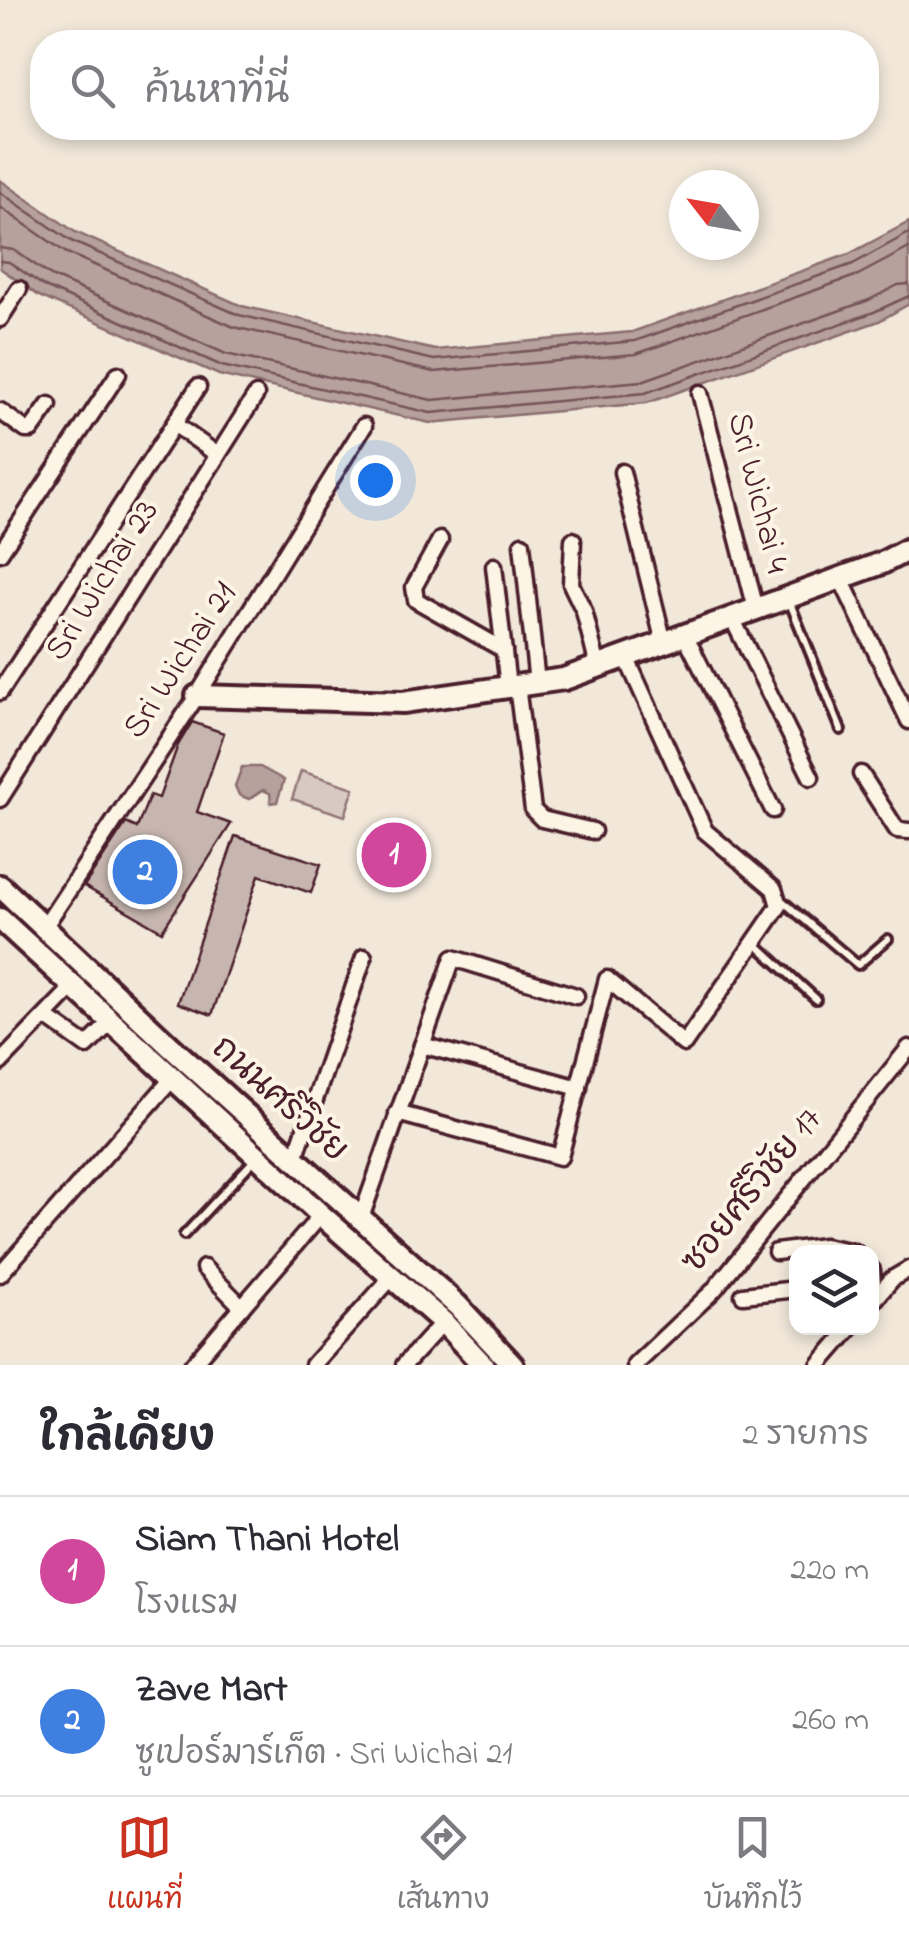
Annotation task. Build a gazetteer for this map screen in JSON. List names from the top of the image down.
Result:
{
  "streets": {
    "main road": ["ถนนศรีวิชัย"],
    "street": [
      "Sri Wichai 4",
      "Sri Wichai 23",
      "Sri Wichai 21",
      "ซอยศรีวิชัย 17"
    ]
  },
  "crossings": [
    ["Sri Wichai 21", "ถนนศรีวิชัย"]
  ],
  "north": "top left",
  "page": {
    "search": "ค้นหาที่นี่",
    "pins": ["1", "2"],
    "heading": ["ใกล้เคียง", "2 รายการ"],
    "list": [
      {
        "mark": "1",
        "name": "Siam Thani Hotel",
        "note": "โรงแรม",
        "value": "220 m"
      },
      {
        "mark": "2",
        "name": "Zave Mart",
        "note": "ซูเปอร์มาร์เก็ต · Sri Wichai 21",
        "value": "260 m"
      }
    ],
    "nav": ["แผนที่", "เส้นทาง", "บันทึกไว้"]
  }
}
